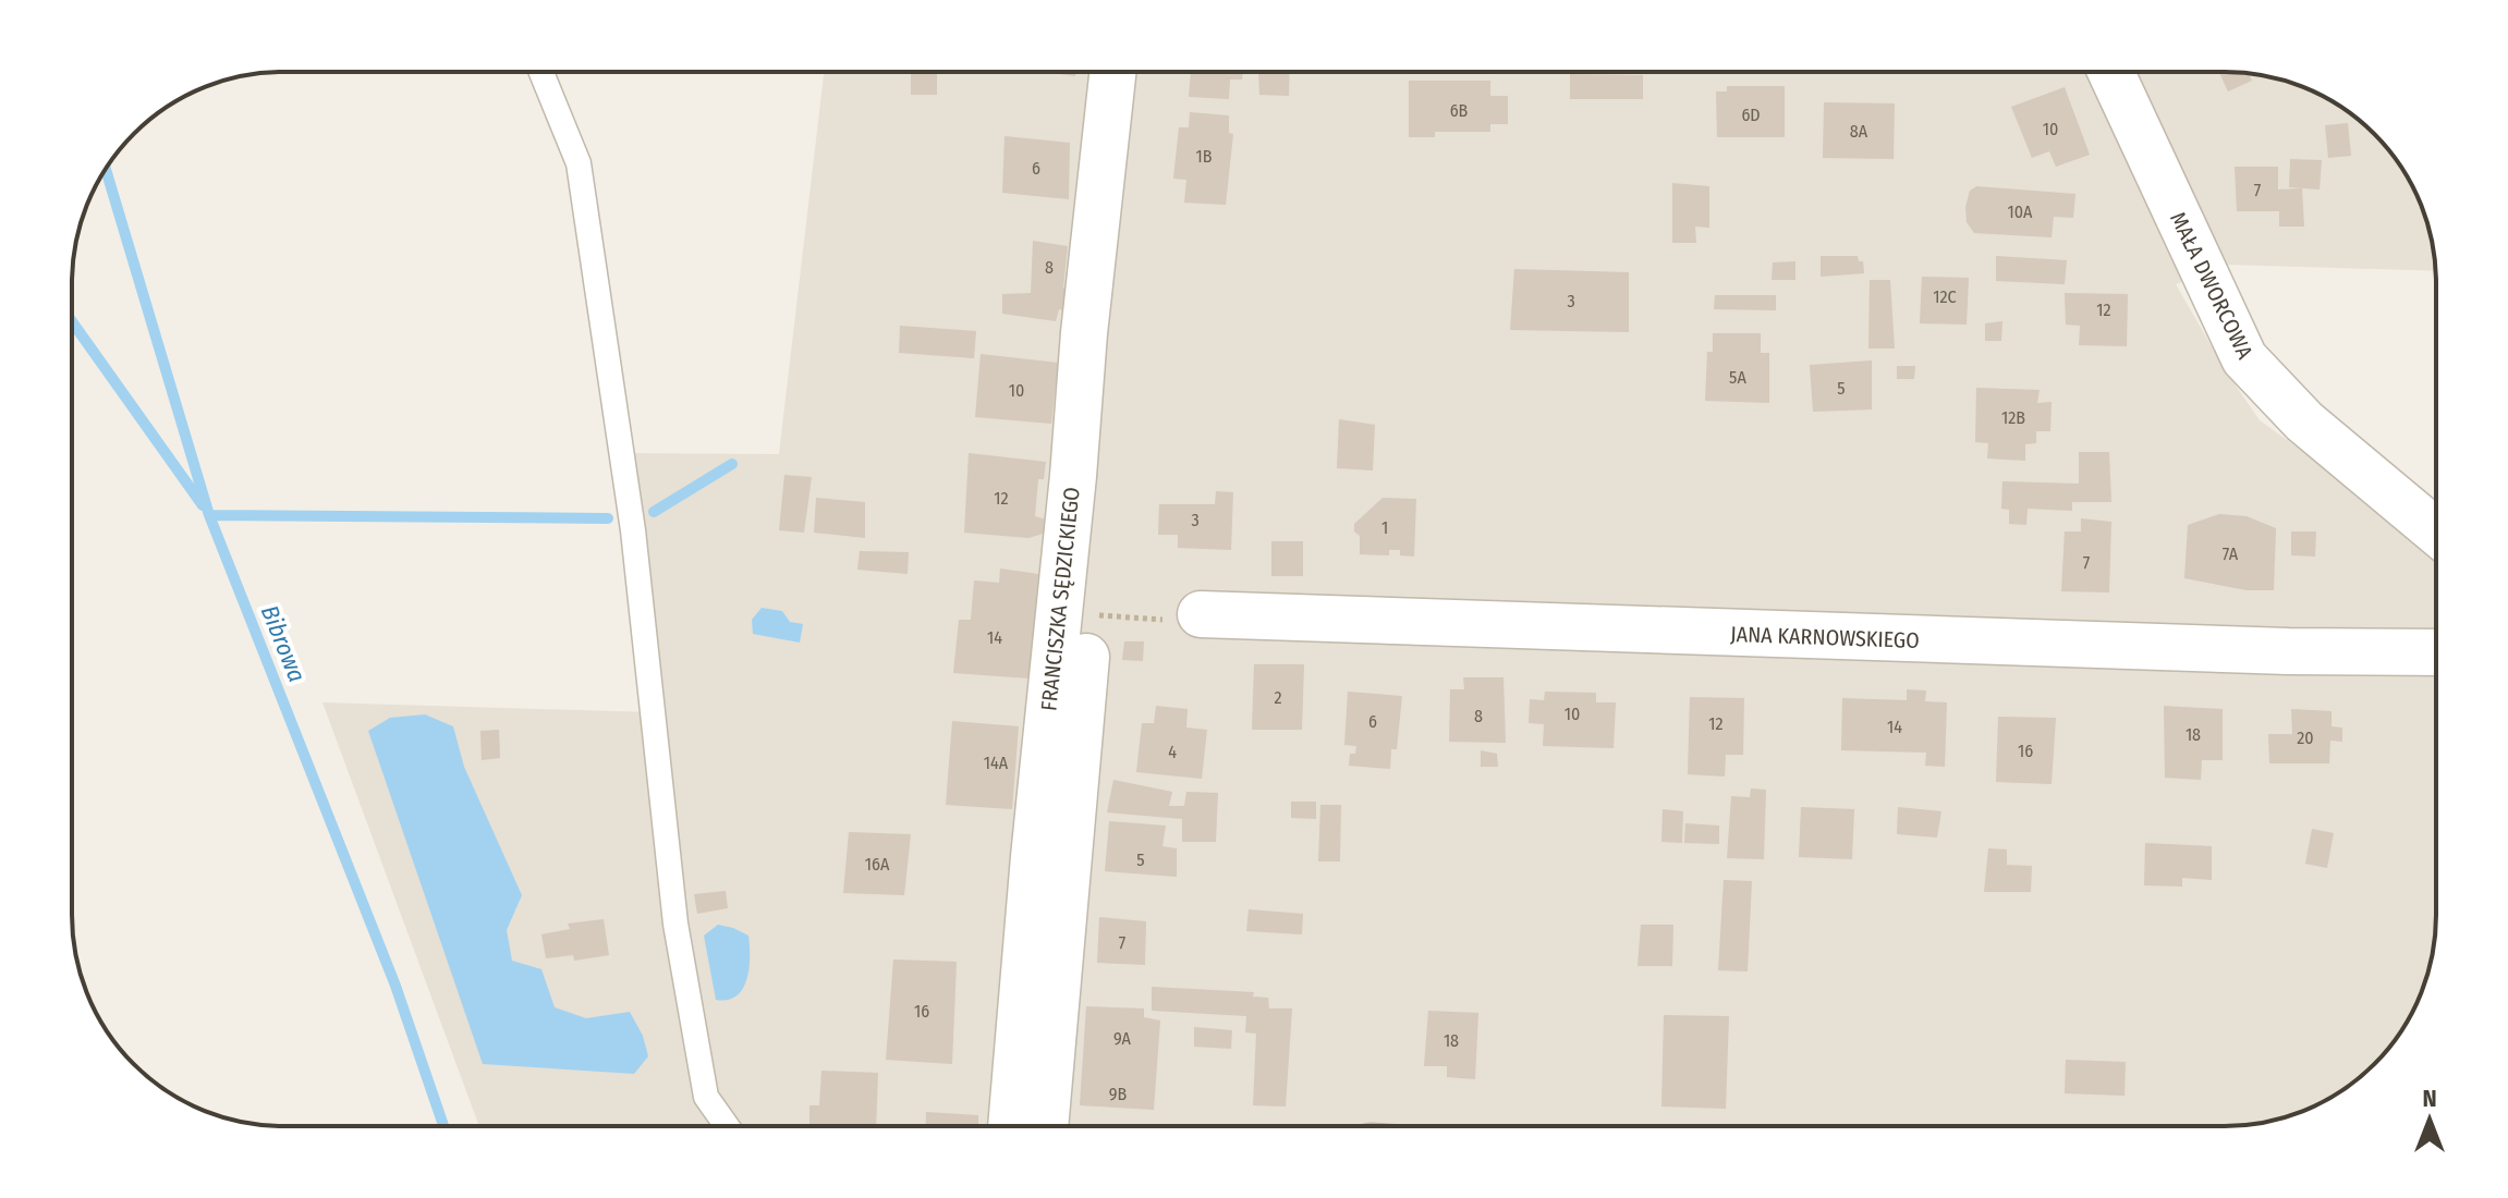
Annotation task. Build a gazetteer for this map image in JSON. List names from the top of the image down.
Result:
{
  "streets": {
    "street": ["MAŁA DWORCOWA", "FRANCISZKA SĘDZICKIEGO", "JANA KARNOWSKIEGO"]
  },
  "water": ["Bibrowa"],
  "house_numbers": [
    "6B",
    "6D",
    "10",
    "8A",
    "1B",
    "6",
    "7",
    "10A",
    "8",
    "12C",
    "3",
    "12",
    "5A",
    "5",
    "10",
    "12B",
    "12",
    "3",
    "1",
    "7A",
    "7",
    "14",
    "2",
    "10",
    "8",
    "6",
    "12",
    "14",
    "18",
    "20",
    "16",
    "4",
    "14A",
    "5",
    "16A",
    "7",
    "16",
    "9A",
    "18",
    "9B"
  ],
  "north": "top"
}
